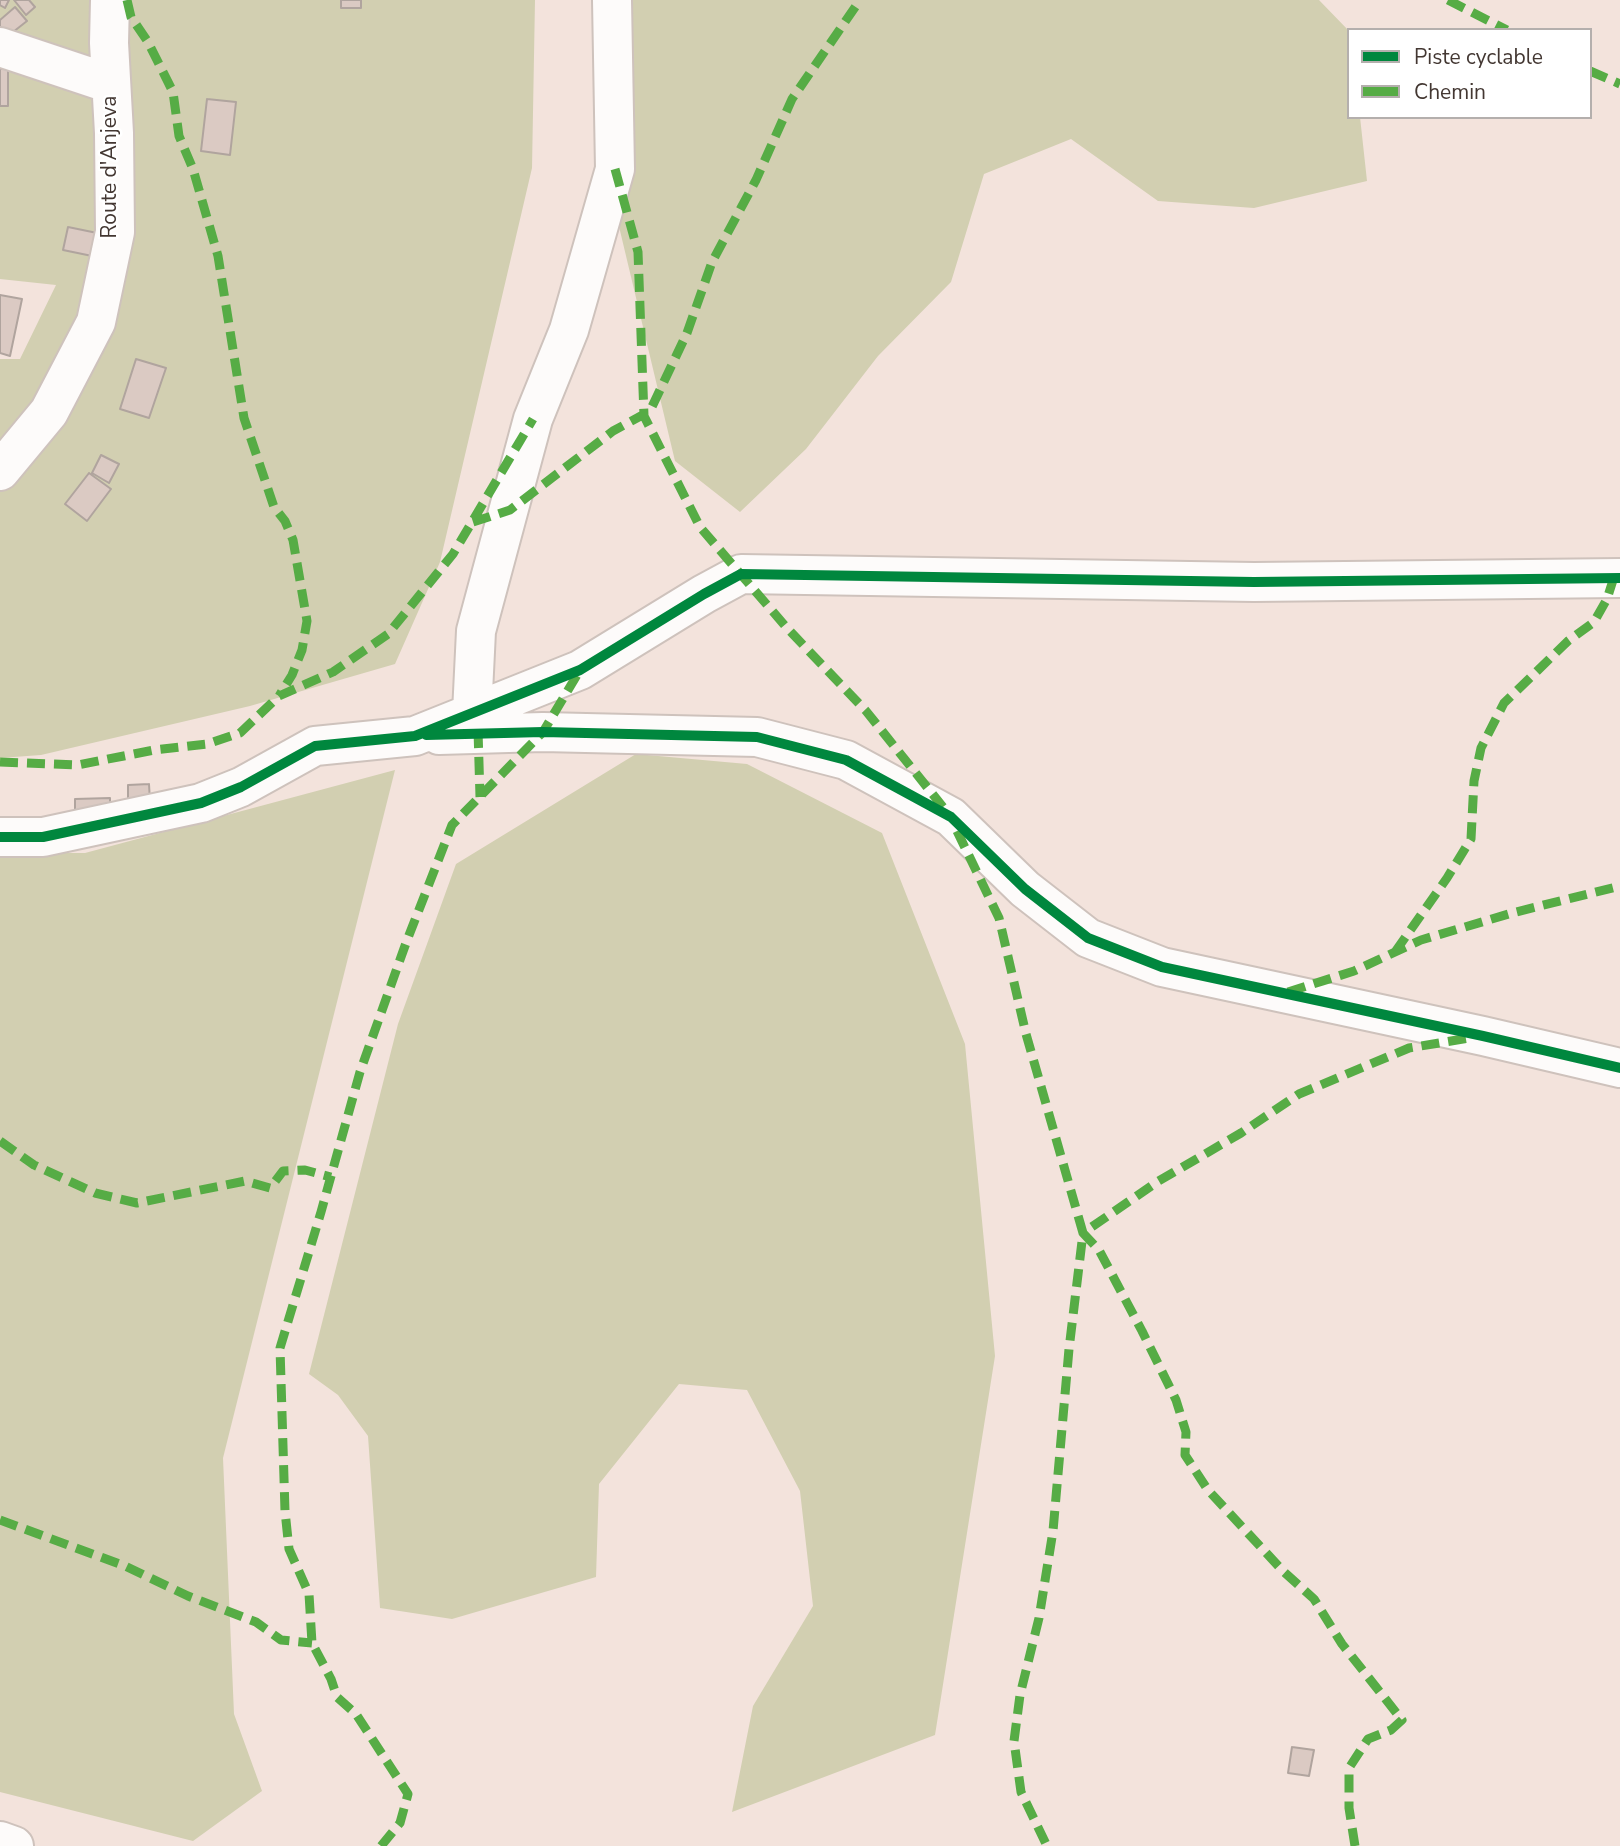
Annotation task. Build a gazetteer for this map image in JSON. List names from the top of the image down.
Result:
{
  "streets": {
    "street": ["Route d'Anjeva"]
  },
  "legend": ["Piste cyclable", "Chemin"]
}
